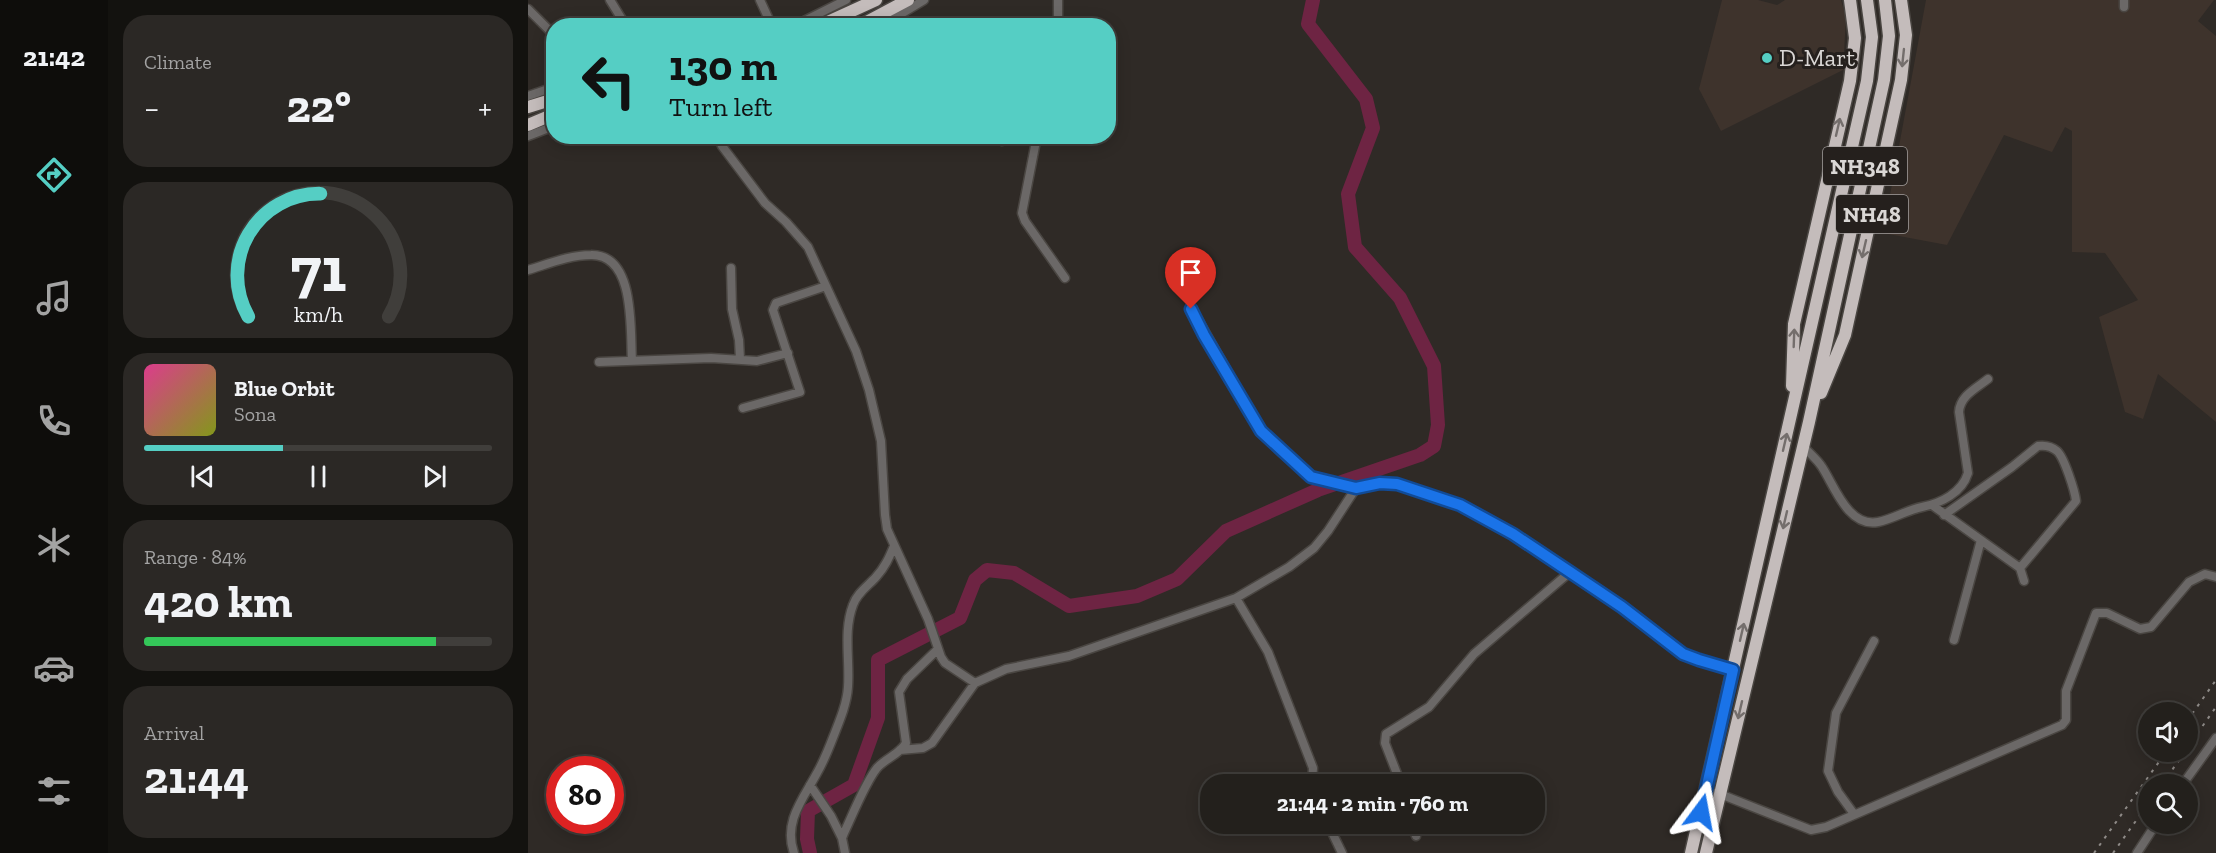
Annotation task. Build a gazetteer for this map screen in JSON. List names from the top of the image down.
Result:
{
  "streets": {
    "highway": ["NH348", "NH48"]
  },
  "crossings": [
    ["NH348", "NH48"]
  ],
  "places": ["D-Mart"],
  "page": {
    "tabs": "21:42",
    "tile": [
      "Climate",
      ["Range · 84%", "420 km"],
      ["Arrival", "21:44"]
    ],
    "turn": ["130 m", "Turn left"],
    "heat": ["−", "22°", "+"],
    "song": ["Blue Orbit", "Sona"],
    "limit": "80",
    "trip": "21:44 · 2 min · 760 m",
    "gauge": ["71", "km/h"]
  }
}
